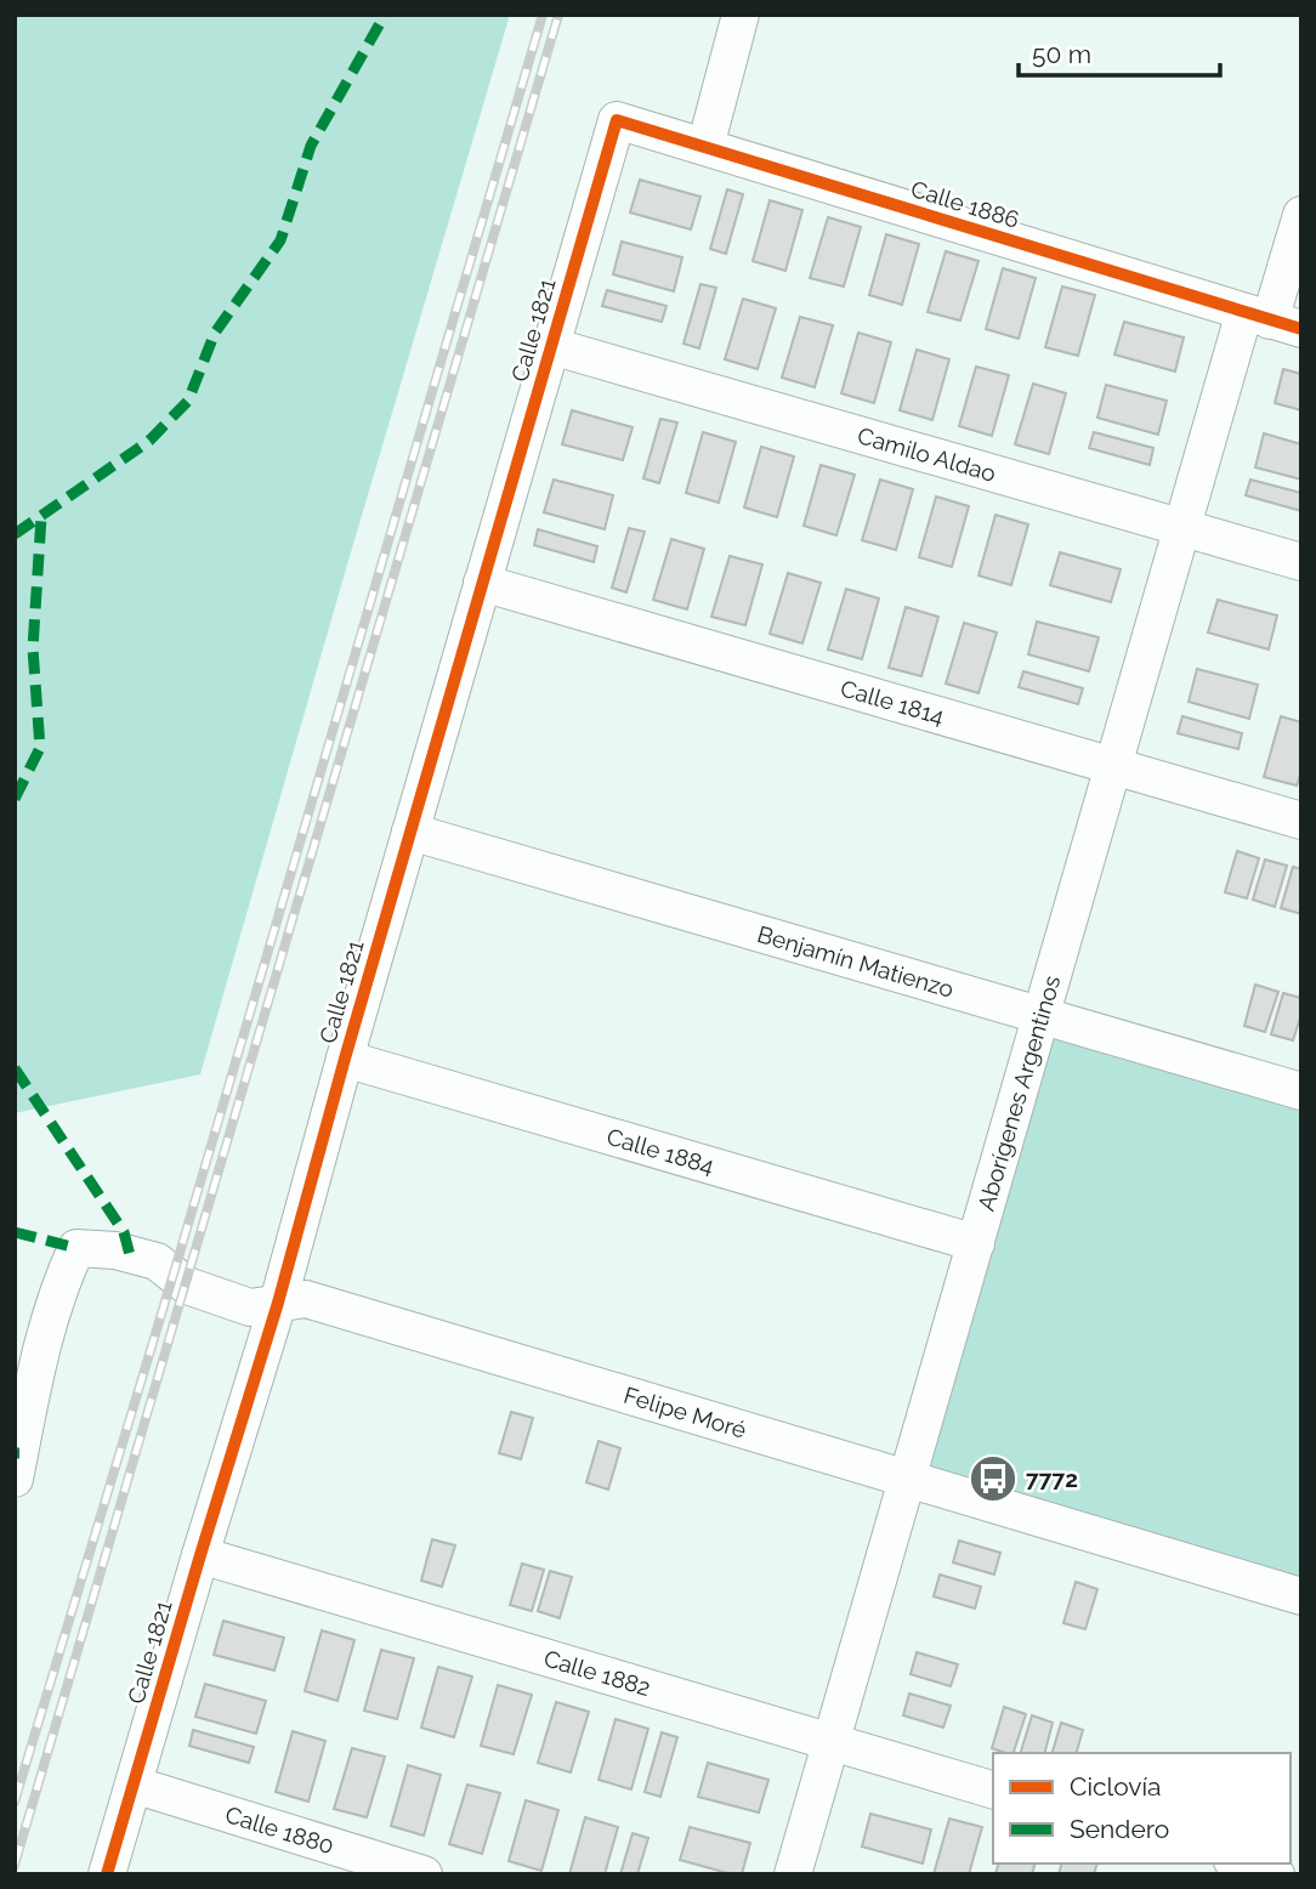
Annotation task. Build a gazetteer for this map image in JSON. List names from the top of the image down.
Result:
{
  "streets": {
    "street": [
      "Calle 1886",
      "Calle 1821",
      "Camilo Aldao",
      "Calle 1814",
      "Benjamín Matienzo",
      "Aborígenes Argentinos",
      "Calle 1884",
      "Felipe Moré",
      "Calle 1882",
      "Calle 1880"
    ]
  },
  "crossings": [
    ["Calle 1886", "Calle 1821"],
    ["Calle 1886", "Aborígenes Argentinos"],
    ["Calle 1821", "Camilo Aldao"],
    ["Calle 1821", "Calle 1814"],
    ["Calle 1821", "Benjamín Matienzo"],
    ["Calle 1821", "Calle 1884"],
    ["Calle 1821", "Felipe Moré"],
    ["Calle 1821", "Calle 1882"],
    ["Calle 1821", "Calle 1880"],
    ["Camilo Aldao", "Aborígenes Argentinos"],
    ["Calle 1814", "Aborígenes Argentinos"],
    ["Benjamín Matienzo", "Aborígenes Argentinos"],
    ["Aborígenes Argentinos", "Calle 1884"],
    ["Aborígenes Argentinos", "Felipe Moré"],
    ["Aborígenes Argentinos", "Calle 1882"]
  ],
  "places": {
    "bus stop": ["7772"]
  },
  "legend": ["Ciclovía", "Sendero"],
  "scale_bar": "50 m"
}
